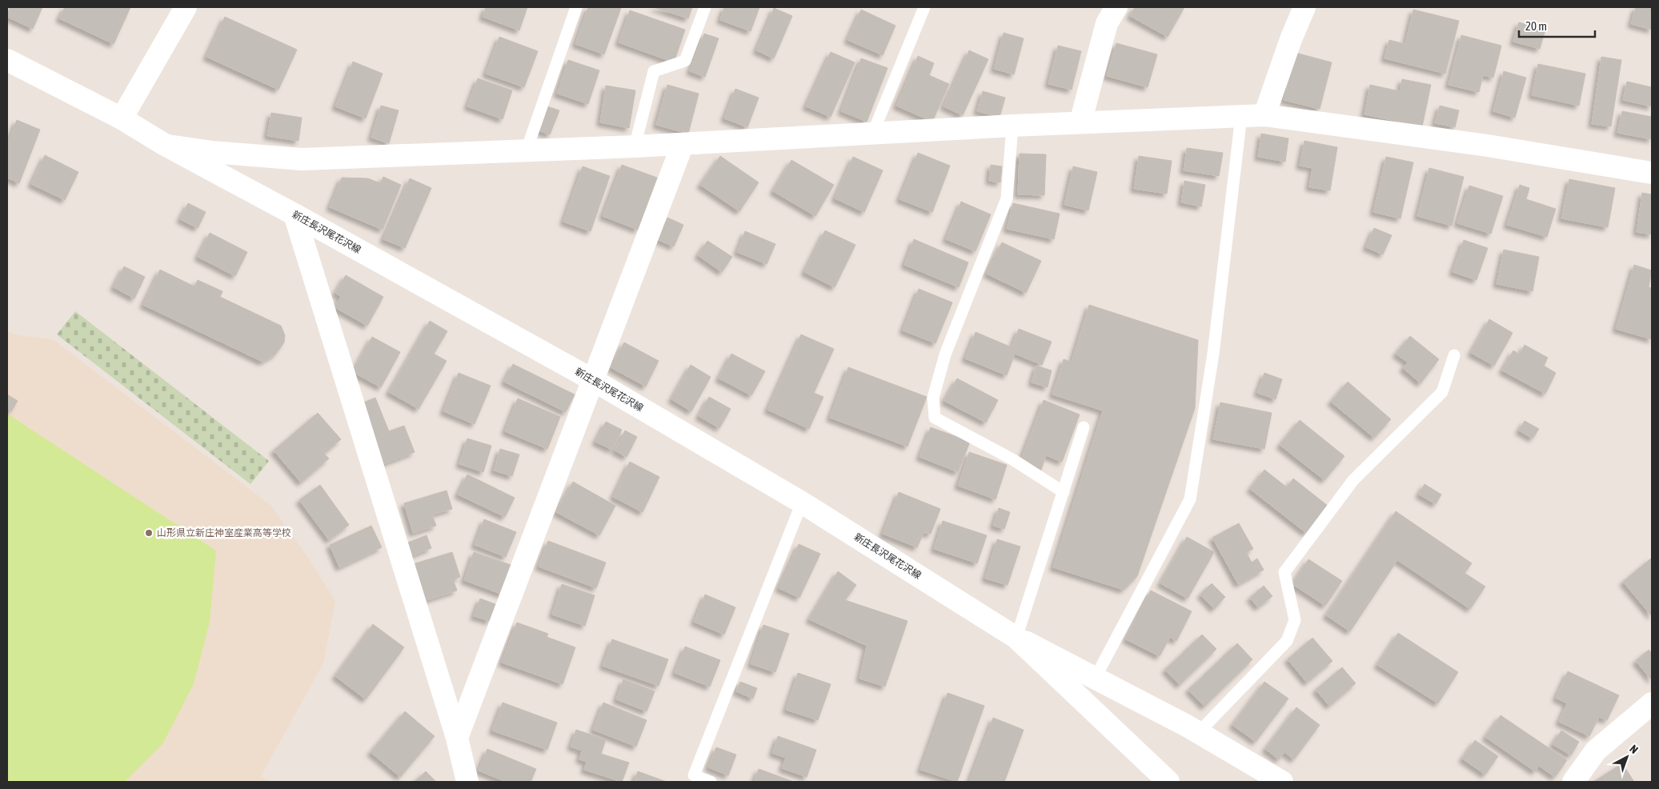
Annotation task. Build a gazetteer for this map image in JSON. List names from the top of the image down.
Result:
{
  "streets": {
    "street": ["新庄長沢尾花沢線"]
  },
  "places": ["山形県立新庄神室産業高等学校"],
  "scale_bar": "20 m",
  "north": "top right"
}
